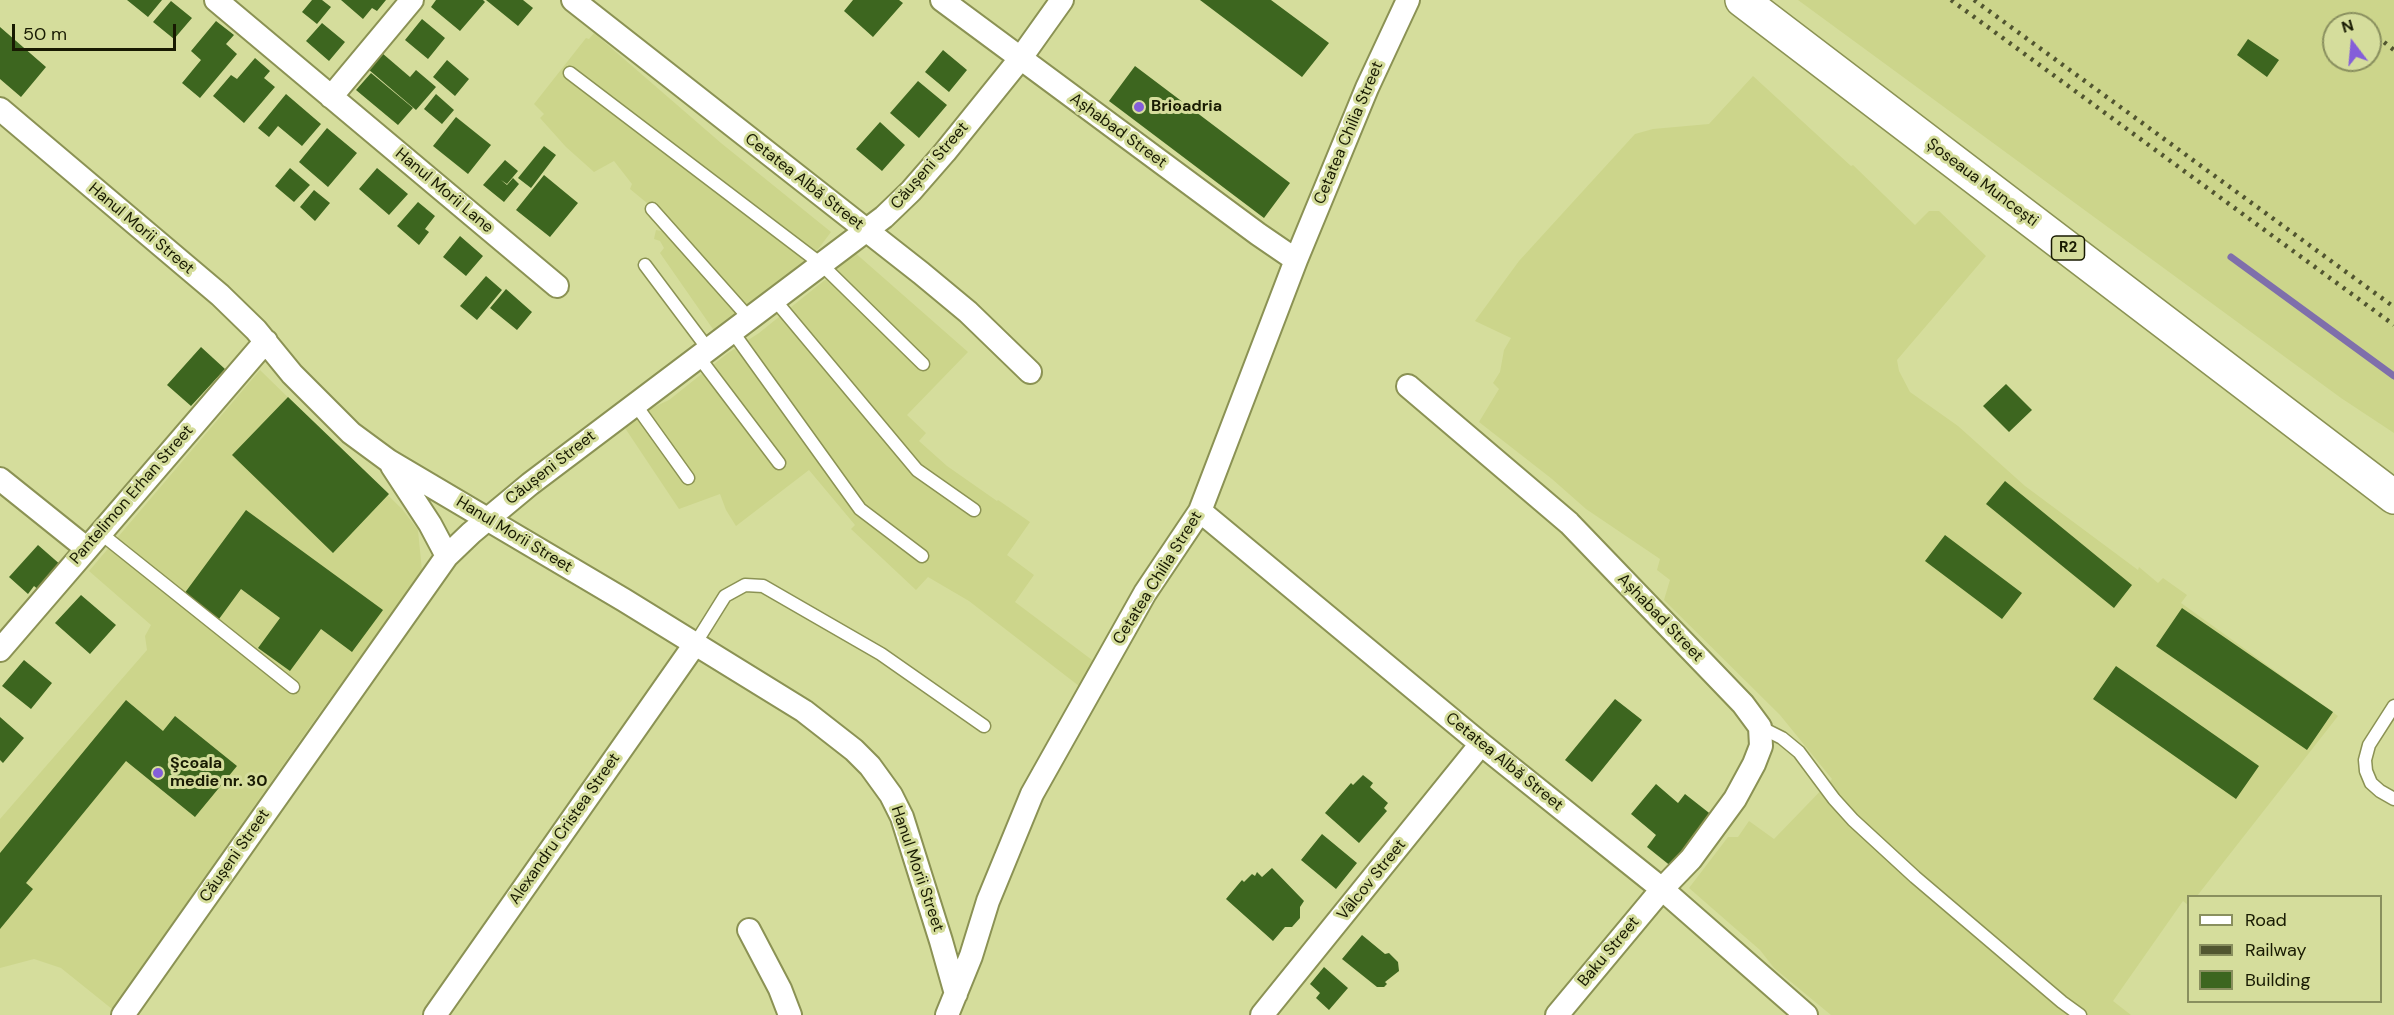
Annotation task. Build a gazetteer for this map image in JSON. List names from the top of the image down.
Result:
{
  "streets": {
    "main road": ["Șoseaua Muncești", "R2"],
    "street": [
      "Așhabad Street",
      "Cetatea Chilia Street",
      "Căușeni Street",
      "Cetatea Albă Street",
      "Hanul Morii Lane",
      "Hanul Morii Street",
      "Pantelimon Erhan Street",
      "Alexandru Cristea Street",
      "Vâlcov Street",
      "Baku Street"
    ]
  },
  "crossings": [
    ["Așhabad Street", "Cetatea Chilia Street"],
    ["Așhabad Street", "Căușeni Street"],
    ["Cetatea Chilia Street", "Cetatea Albă Street"],
    ["Cetatea Chilia Street", "Hanul Morii Street"],
    ["Căușeni Street", "Cetatea Albă Street"],
    ["Căușeni Street", "Hanul Morii Street"],
    ["Cetatea Albă Street", "Vâlcov Street"],
    ["Cetatea Albă Street", "Baku Street"],
    ["Hanul Morii Street", "Pantelimon Erhan Street"],
    ["Hanul Morii Street", "Alexandru Cristea Street"]
  ],
  "places": ["Brioadria", "Şcoala medie nr. 30"],
  "legend": ["Road", "Railway", "Building"],
  "scale_bar": "50 m",
  "north": "top"
}
